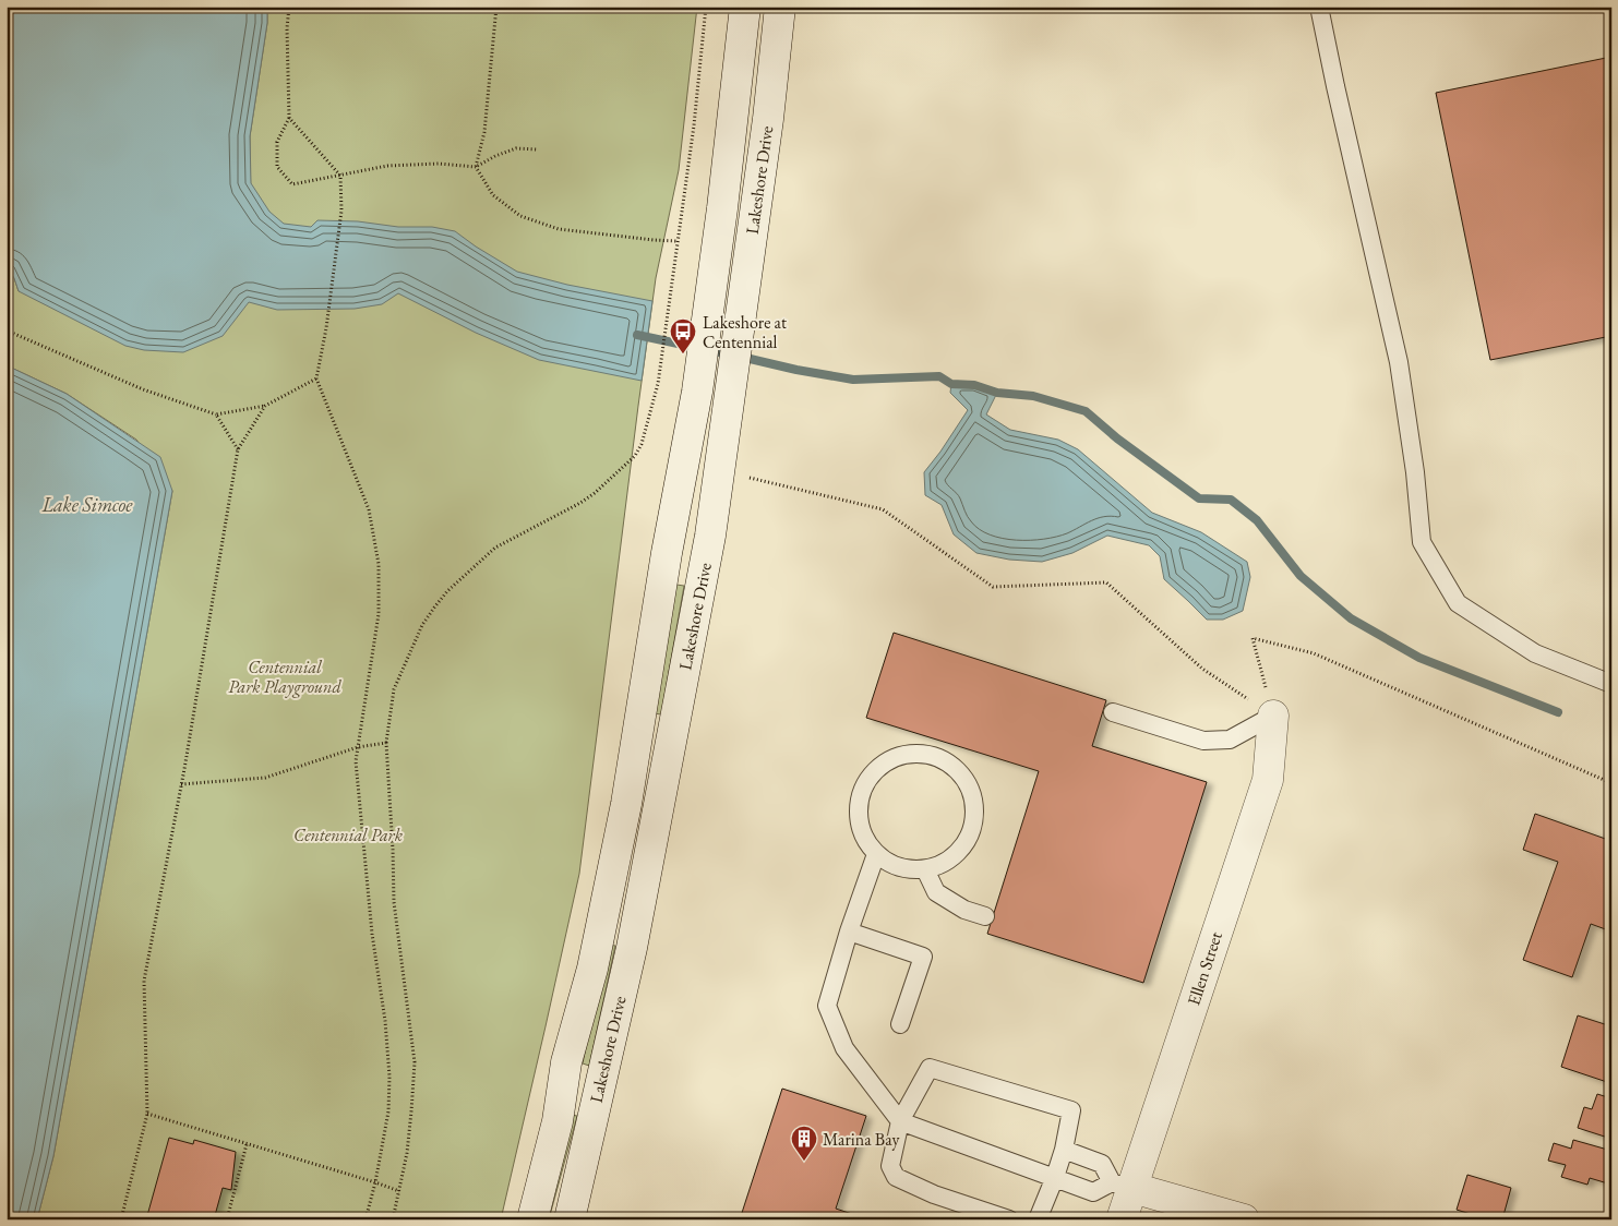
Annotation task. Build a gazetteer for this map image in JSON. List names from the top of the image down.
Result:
{
  "streets": {
    "main road": ["Lakeshore Drive", "Ellen Street"]
  },
  "water": ["Lake Simcoe"],
  "parks": ["Centennial Park Playground", "Centennial Park"],
  "places": {
    "bus stop": ["Lakeshore at Centennial"],
    "building": ["Marina Bay"]
  }
}
